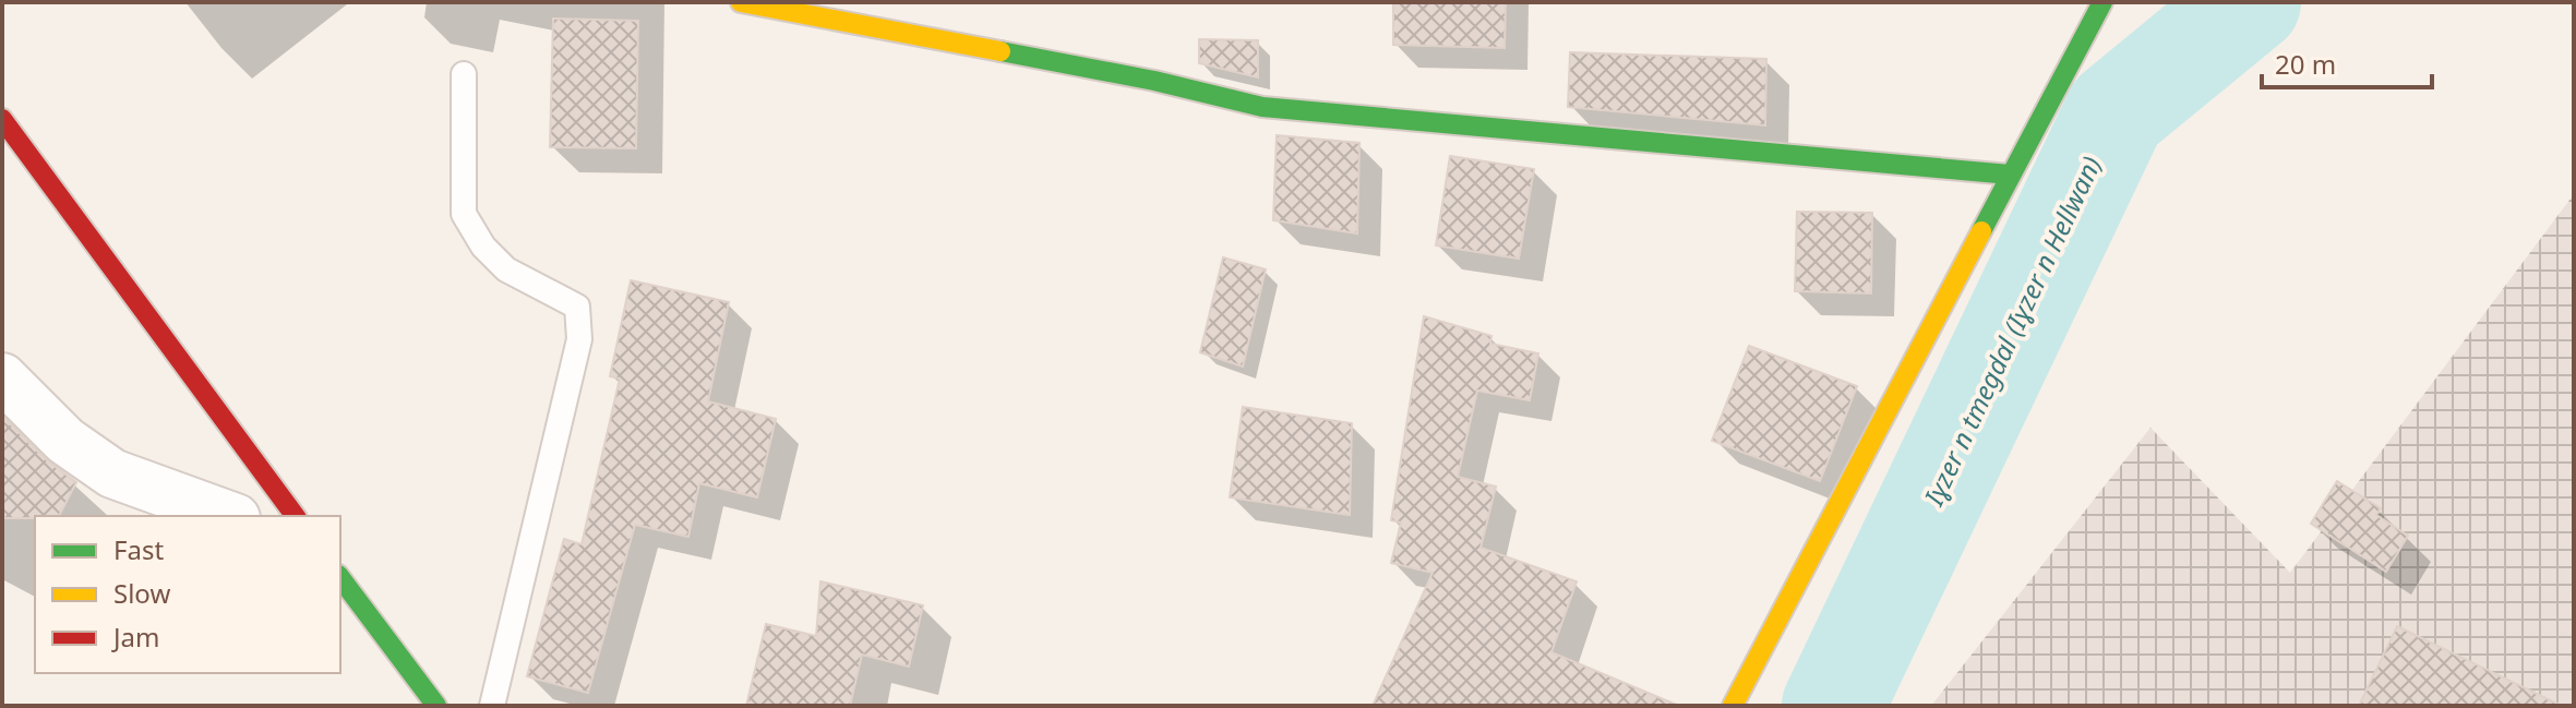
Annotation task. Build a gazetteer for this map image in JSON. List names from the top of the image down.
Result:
{
  "water": ["Iɣzer n tmegdal (Iɣzer n Hellwan)"],
  "legend": ["Fast", "Slow", "Jam"],
  "scale_bar": "20 m"
}
